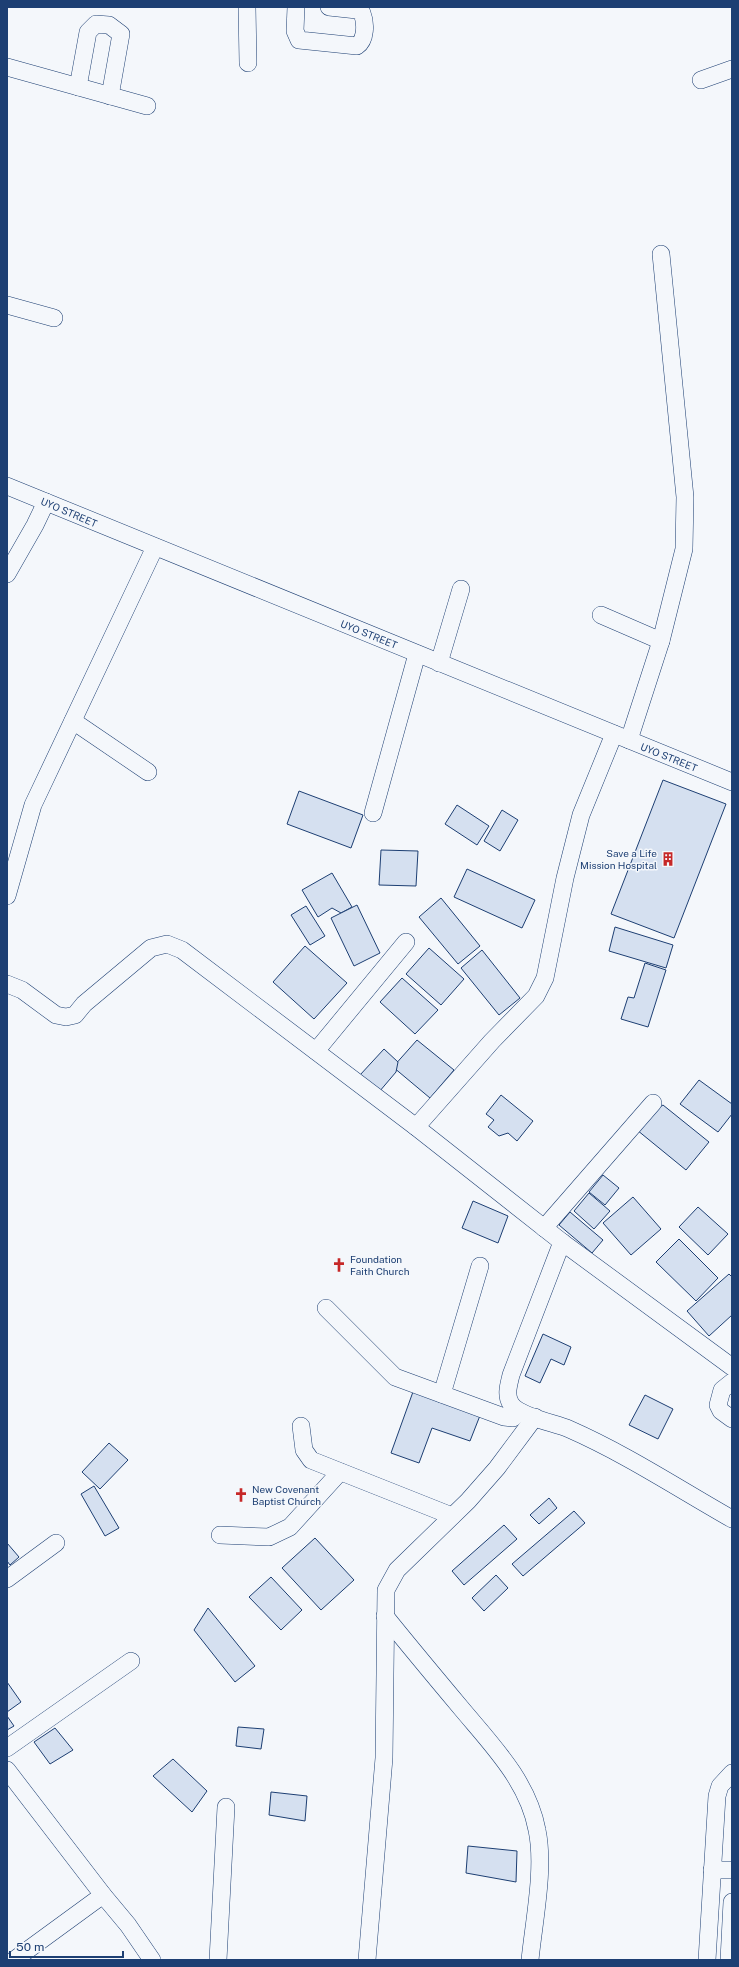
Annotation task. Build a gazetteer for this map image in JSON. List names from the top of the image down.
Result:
{
  "streets": {
    "street": ["UYO STREET"]
  },
  "places": {
    "building": ["Save a Life Mission Hospital"],
    "church": ["Foundation Faith Church", "New Covenant Baptist Church"]
  },
  "scale_bar": "50 m"
}
